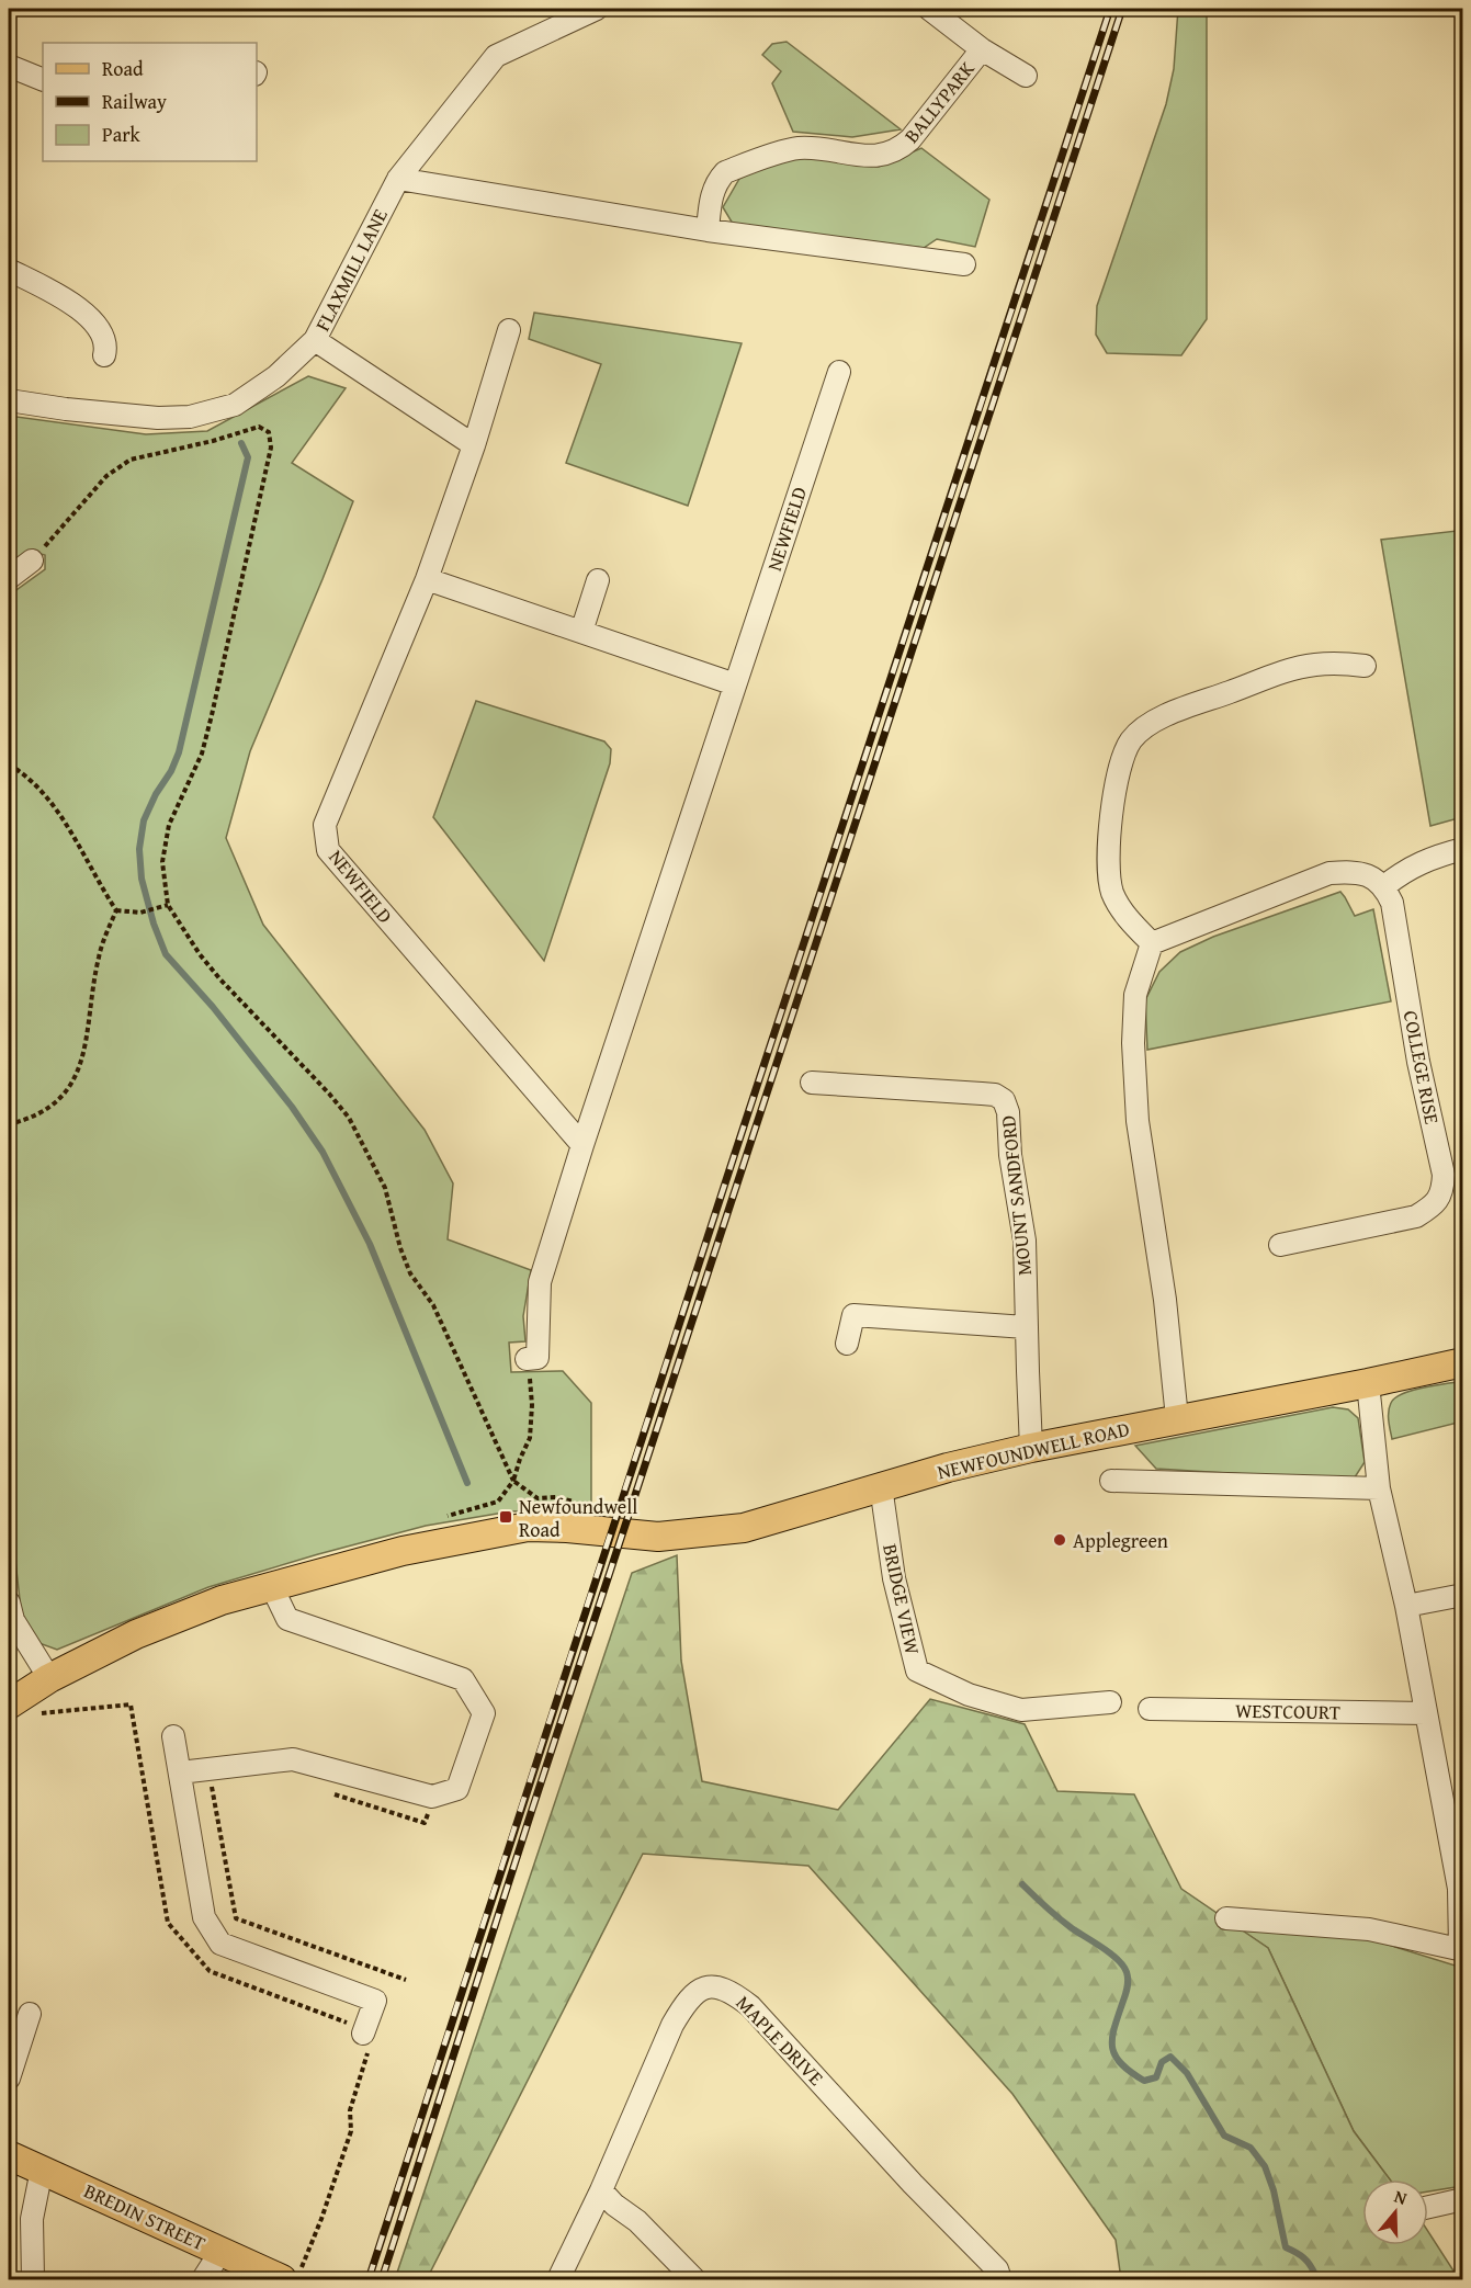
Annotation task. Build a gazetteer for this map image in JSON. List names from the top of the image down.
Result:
{
  "streets": {
    "main road": ["NEWFOUNDWELL ROAD", "BREDIN STREET"],
    "street": [
      "BALLYPARK",
      "FLAXMILL LANE",
      "NEWFIELD",
      "COLLEGE RISE",
      "MOUNT SANDFORD",
      "BRIDGE VIEW",
      "WESTCOURT",
      "MAPLE DRIVE"
    ]
  },
  "crossings": [
    ["MOUNT SANDFORD", "NEWFOUNDWELL ROAD"],
    ["NEWFOUNDWELL ROAD", "BRIDGE VIEW"]
  ],
  "places": {
    "transit": ["Newfoundwell Road"],
    "other": ["Applegreen"]
  },
  "legend": ["Road", "Railway", "Park"],
  "north": "top"
}
